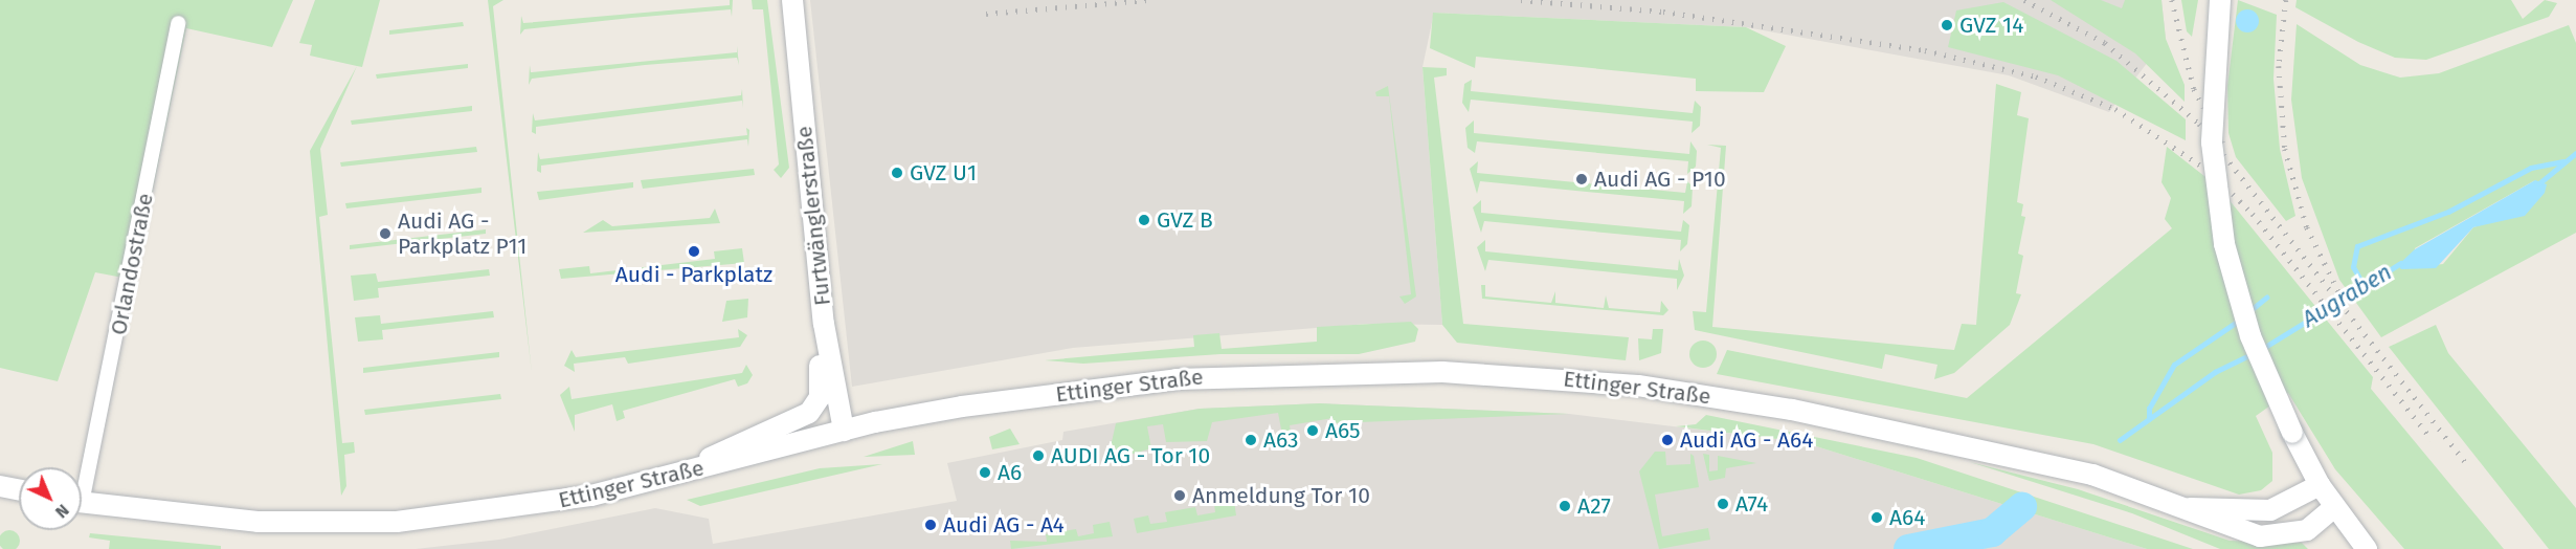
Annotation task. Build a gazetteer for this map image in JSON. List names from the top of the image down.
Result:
{
  "streets": {
    "main road": ["Furtwänglerstraße", "Ettinger Straße"],
    "street": ["Orlandostraße"]
  },
  "crossings": [
    ["Furtwänglerstraße", "Ettinger Straße"]
  ],
  "water": ["Augraben"],
  "places": [
    "GVZ 14",
    "GVZ U1",
    "Audi AG - P10",
    "GVZ B",
    "Audi AG - Parkplatz P11",
    "Audi - Parkplatz",
    "A65",
    "A63",
    "Audi AG - A64",
    "AUDI AG - Tor 10",
    "A6",
    "Anmeldung Tor 10",
    "A74",
    "A27",
    "A64",
    "Audi AG - A4"
  ],
  "north": "bottom right"
}
